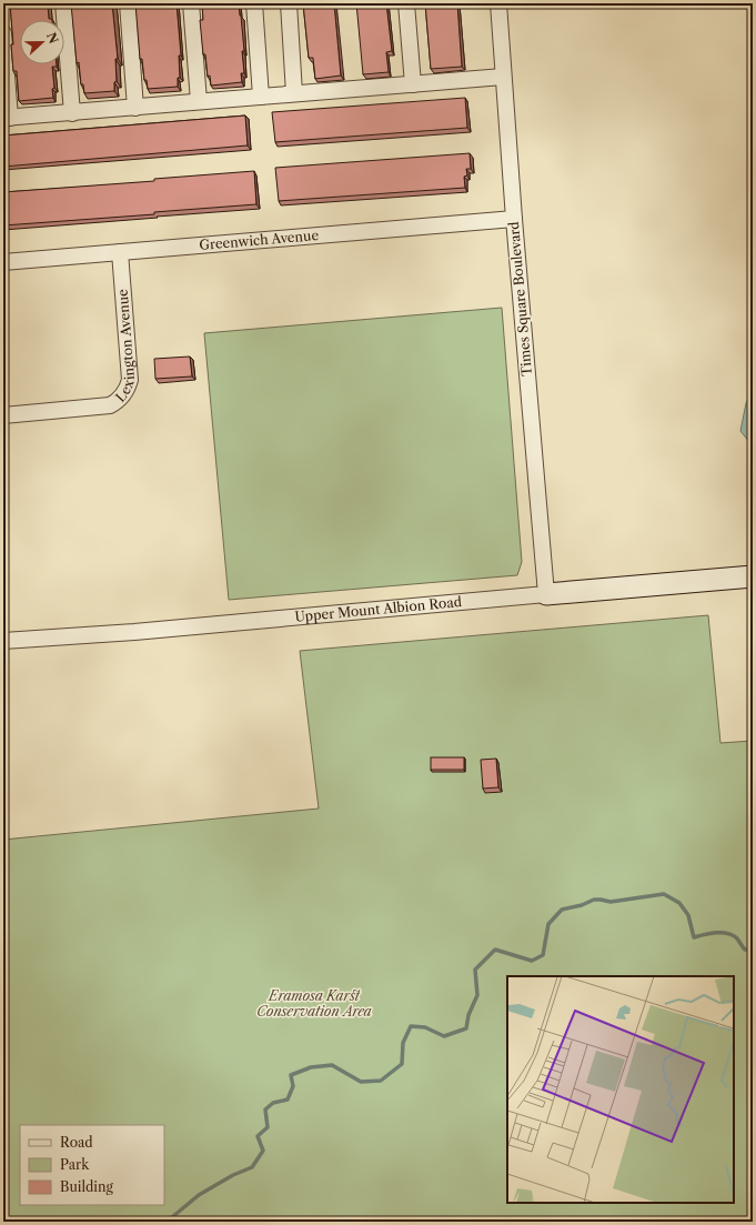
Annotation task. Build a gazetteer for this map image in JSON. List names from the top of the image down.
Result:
{
  "streets": {
    "street": [
      "Greenwich Avenue",
      "Times Square Boulevard",
      "Lexington Avenue",
      "Upper Mount Albion Road"
    ]
  },
  "crossings": [
    ["Greenwich Avenue", "Times Square Boulevard"],
    ["Greenwich Avenue", "Lexington Avenue"],
    ["Times Square Boulevard", "Upper Mount Albion Road"]
  ],
  "parks": ["Eramosa Karst Conservation Area"],
  "legend": ["Road", "Park", "Building"],
  "north": "right"
}
